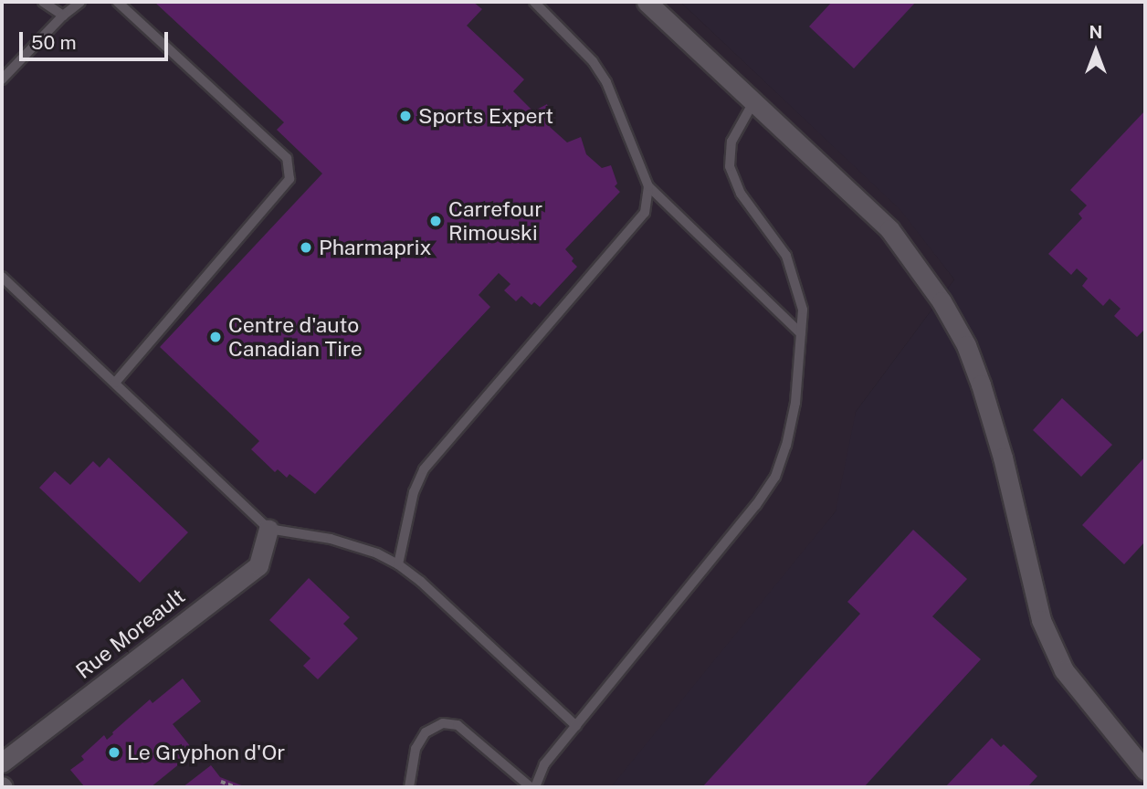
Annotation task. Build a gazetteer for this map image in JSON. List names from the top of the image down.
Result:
{
  "streets": {
    "main road": ["Rue Moreault"]
  },
  "places": [
    "Sports Expert",
    "Carrefour Rimouski",
    "Pharmaprix",
    "Centre d'auto Canadian Tire",
    "Le Gryphon d'Or"
  ],
  "scale_bar": "50 m",
  "north": "top"
}
